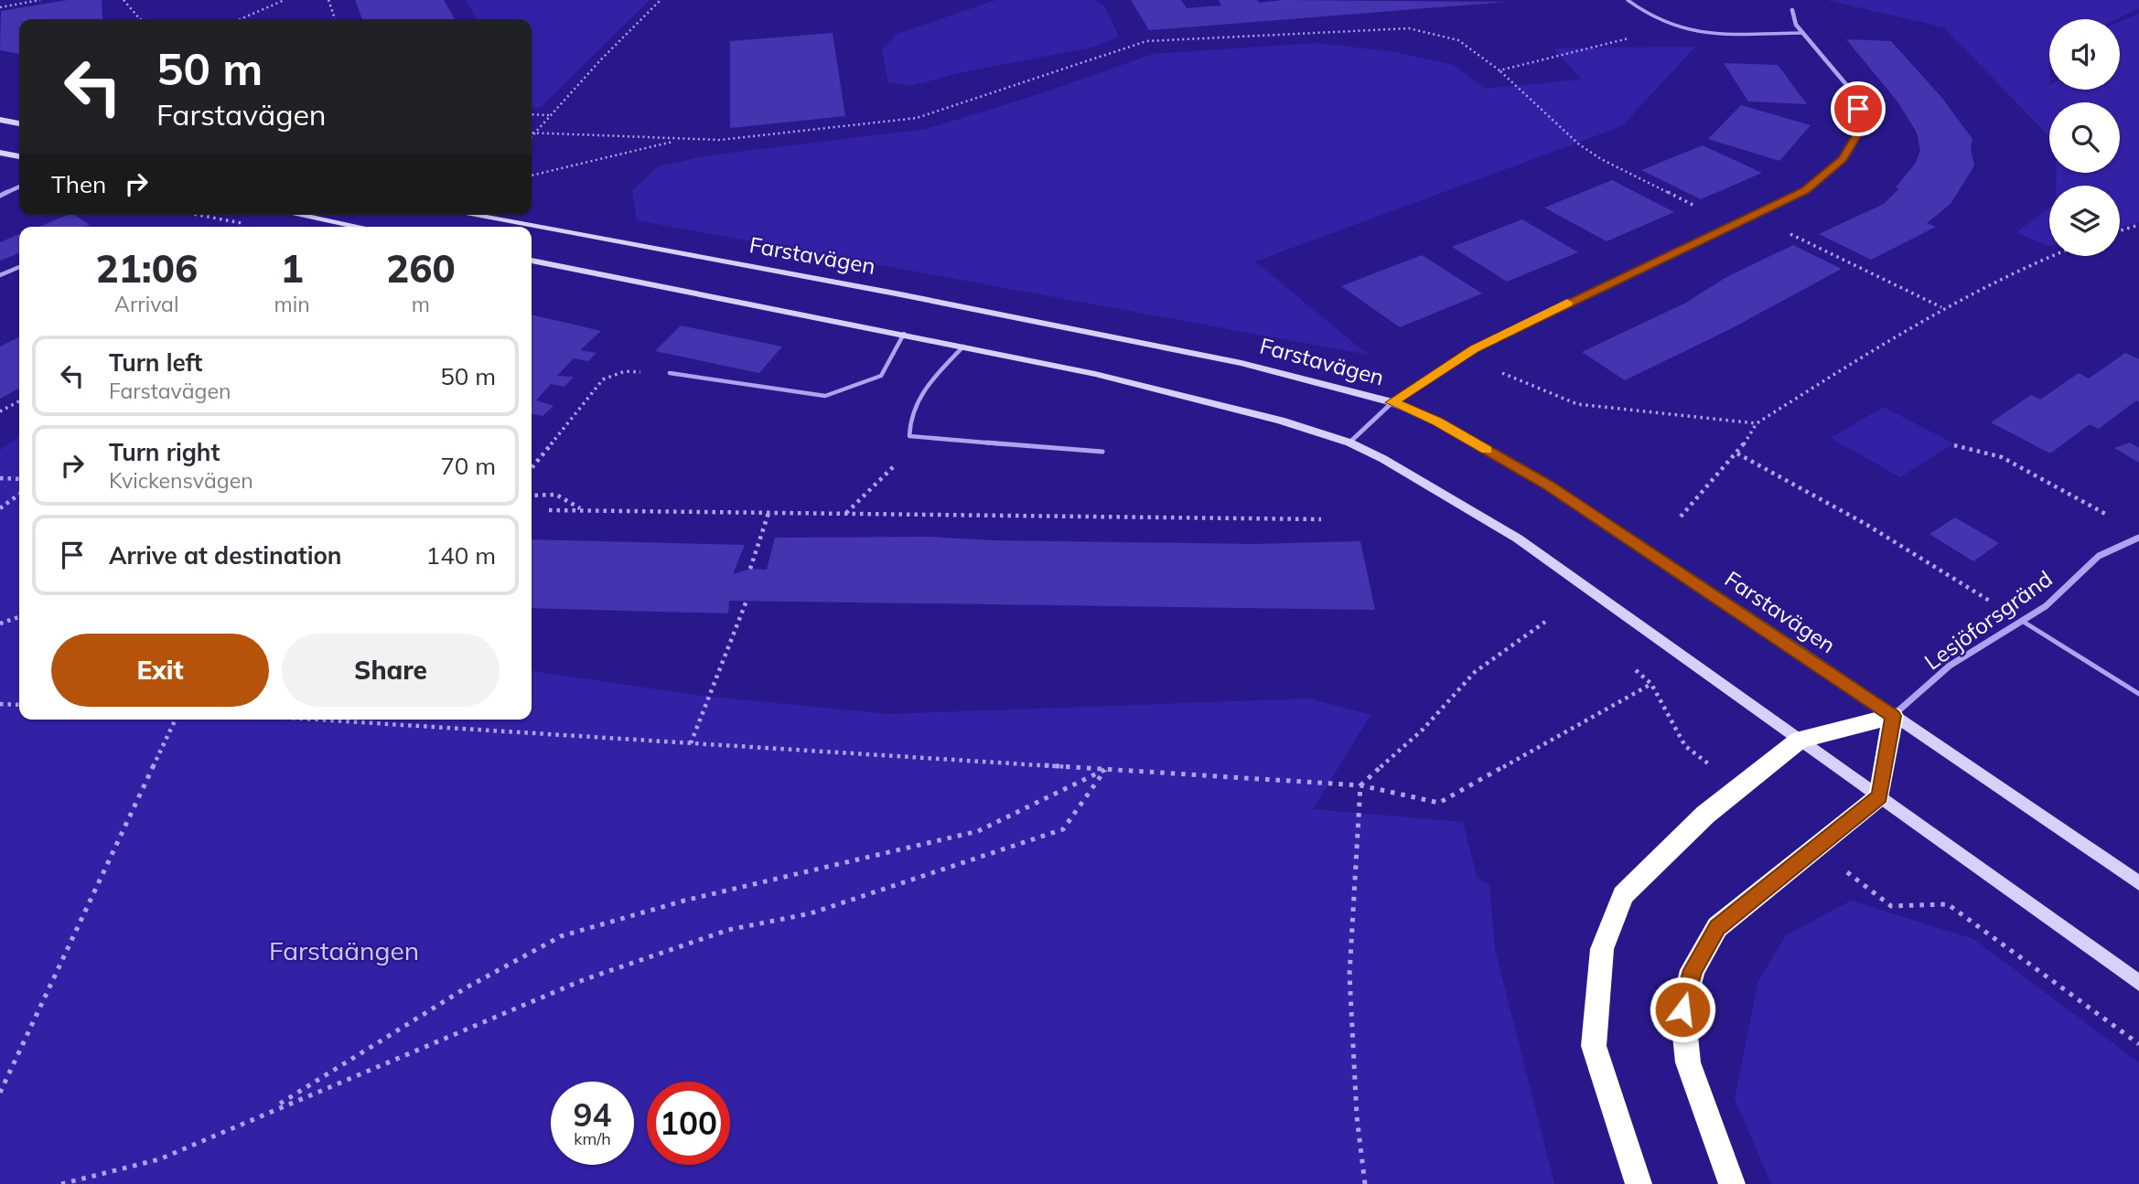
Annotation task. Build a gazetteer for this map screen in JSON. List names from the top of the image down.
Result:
{
  "streets": {
    "street": ["Farstavägen", "Lesjöforsgränd"]
  },
  "crossings": [
    ["Farstavägen", "Lesjöforsgränd"]
  ],
  "parks": ["Farstaängen"],
  "page": {
    "turn": ["50 m", "Farstavägen"],
    "then": "Then",
    "eta": [
      "21:06",
      "Arrival",
      "1",
      "min",
      "260",
      "m"
    ],
    "list": [
      {
        "name": "Turn left",
        "note": "Farstavägen",
        "value": "50 m"
      },
      {
        "name": "Turn right",
        "note": "Kvickensvägen",
        "value": "70 m"
      },
      {
        "name": "Arrive at destination",
        "value": "140 m"
      }
    ],
    "buttons": ["Exit", "Share"],
    "speed": "94 km/h",
    "limit": "100"
  }
}
